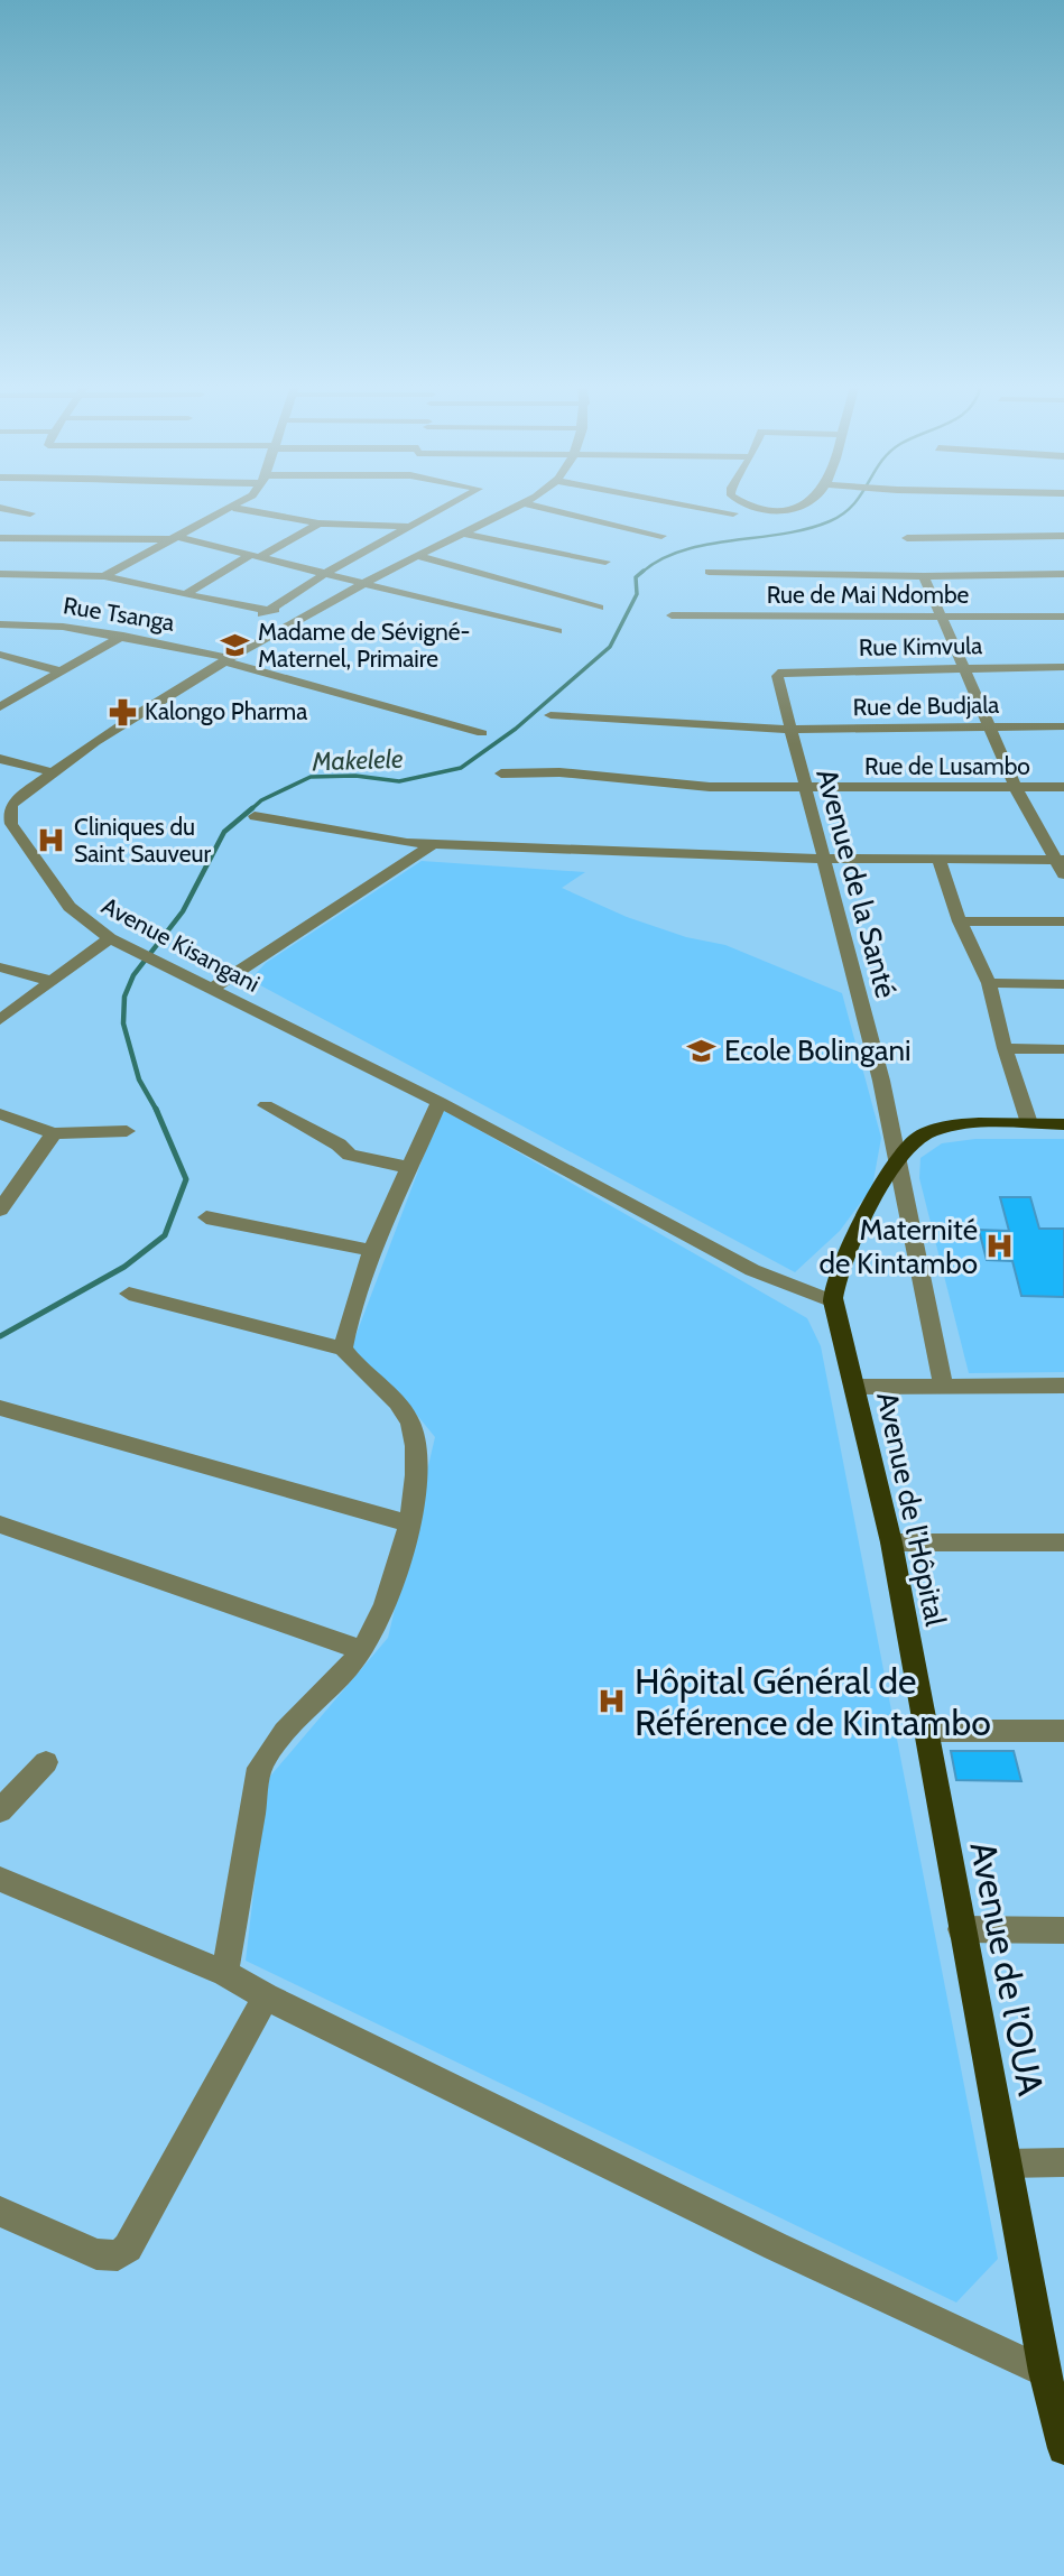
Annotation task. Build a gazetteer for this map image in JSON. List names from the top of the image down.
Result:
{
  "streets": {
    "main road": ["Avenue de l’Hôpital", "Avenue de l’OUA"],
    "street": [
      "Rue de Mai Ndombe",
      "Rue Tsanga",
      "Rue Kimvula",
      "Rue de Budjala",
      "Rue de Lusambo",
      "Avenue de la Santé",
      "Avenue Kisangani"
    ]
  },
  "crossings": [
    ["Rue Tsanga", "Avenue Kisangani"],
    ["Rue Kimvula", "Avenue de la Santé"],
    ["Rue de Budjala", "Avenue de la Santé"],
    ["Rue de Lusambo", "Avenue de la Santé"],
    ["Avenue Kisangani", "Avenue de l’Hôpital"],
    ["Avenue de l’Hôpital", "Avenue de l’OUA"]
  ],
  "water": ["Makelele"],
  "places": {
    "school or university": ["Madame de Sévigné- Maternel, Primaire", "Ecole Bolingani"],
    "pharmacy": ["Kalongo Pharma"],
    "hospital": ["Cliniques du Saint Sauveur", "Maternité de Kintambo", "Hôpital Général de Référence de Kintambo"]
  }
}
